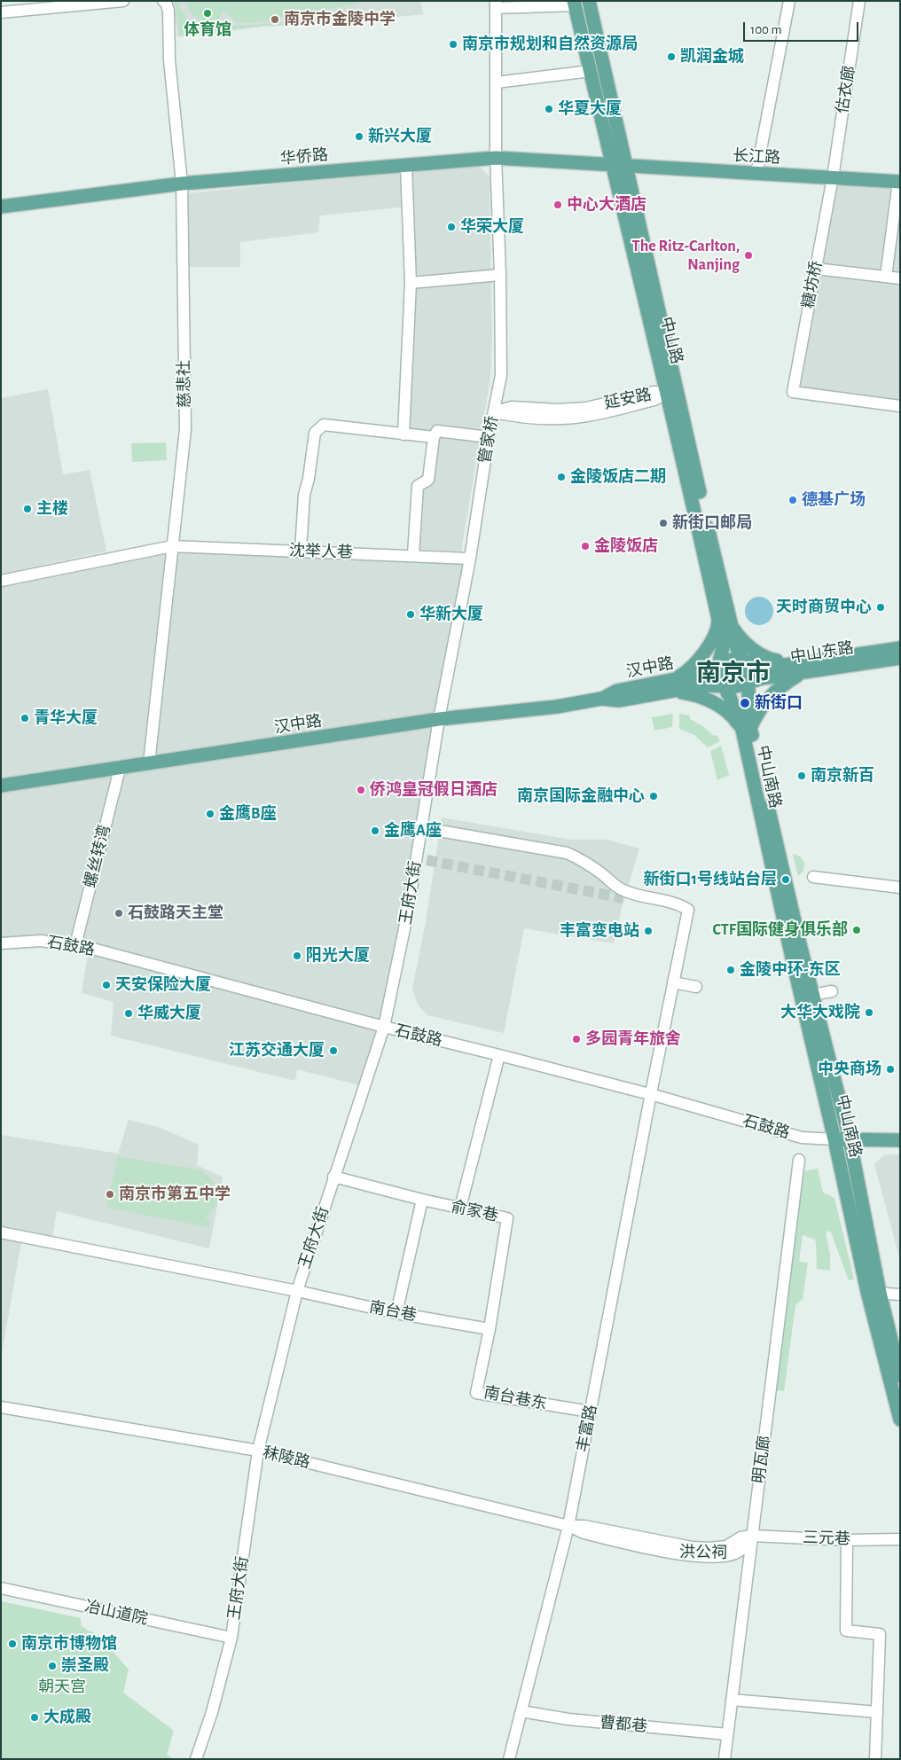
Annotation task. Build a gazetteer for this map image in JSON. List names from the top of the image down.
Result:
{
  "streets": {
    "main road": [
      "华侨路",
      "长江路",
      "中山路",
      "中山东路",
      "汉中路",
      "中山南路"
    ],
    "street": [
      "估衣廊",
      "糖坊桥",
      "慈悲社",
      "延安路",
      "管家桥",
      "沈举人巷",
      "螺丝转湾",
      "王府大街",
      "石鼓路",
      "俞家巷",
      "南台巷",
      "南台巷东",
      "丰富路",
      "秣陵路",
      "明瓦廊",
      "三元巷",
      "洪公祠",
      "冶山道院",
      "曹都巷"
    ]
  },
  "crossings": [
    ["估衣廊", "长江路"],
    ["估衣廊", "糖坊桥"],
    ["华侨路", "长江路"],
    ["华侨路", "中山路"],
    ["华侨路", "慈悲社"],
    ["华侨路", "管家桥"],
    ["长江路", "糖坊桥"],
    ["长江路", "中山路"],
    ["中山路", "延安路"],
    ["中山路", "中山东路"],
    ["中山路", "汉中路"],
    ["中山路", "中山南路"],
    ["慈悲社", "沈举人巷"],
    ["慈悲社", "汉中路"],
    ["延安路", "管家桥"],
    ["管家桥", "沈举人巷"],
    ["管家桥", "汉中路"],
    ["管家桥", "王府大街"],
    ["中山东路", "汉中路"],
    ["中山东路", "中山南路"],
    ["汉中路", "中山南路"],
    ["汉中路", "螺丝转湾"],
    ["汉中路", "王府大街"],
    ["中山南路", "石鼓路"],
    ["螺丝转湾", "石鼓路"],
    ["王府大街", "石鼓路"],
    ["王府大街", "俞家巷"],
    ["王府大街", "南台巷"],
    ["王府大街", "秣陵路"],
    ["王府大街", "冶山道院"],
    ["石鼓路", "丰富路"],
    ["俞家巷", "南台巷"],
    ["俞家巷", "南台巷东"],
    ["南台巷", "南台巷东"],
    ["南台巷东", "丰富路"],
    ["丰富路", "秣陵路"],
    ["丰富路", "洪公祠"],
    ["丰富路", "曹都巷"],
    ["秣陵路", "洪公祠"],
    ["明瓦廊", "三元巷"],
    ["明瓦廊", "洪公祠"],
    ["明瓦廊", "曹都巷"],
    ["三元巷", "洪公祠"]
  ],
  "districts": ["南京市"],
  "parks": ["朝天宫"],
  "places": [
    "体育馆",
    "南京市金陵中学",
    "南京市规划和自然资源局",
    "凯润金城",
    "华夏大厦",
    "新兴大厦",
    "中心大酒店",
    "华荣大厦",
    "The Ritz-Carlton, Nanjing",
    "金陵饭店二期",
    "德基广场",
    "主楼",
    "新街口邮局",
    "金陵饭店",
    "天时商贸中心",
    "华新大厦",
    "新街口",
    "青华大厦",
    "南京新百",
    "侨鸿皇冠假日酒店",
    "南京国际金融中心",
    "金鹰B座",
    "金鹰A座",
    "新街口1号线站台层",
    "石鼓路天主堂",
    "CTF国际健身俱乐部",
    "丰富变电站",
    "阳光大厦",
    "金陵中环-东区",
    "天安保险大厦",
    "大华大戏院",
    "华威大厦",
    "多园青年旅舍",
    "江苏交通大厦",
    "中央商场",
    "南京市第五中学",
    "南京市博物馆",
    "崇圣殿",
    "大成殿"
  ],
  "scale_bar": "100 m"
}
